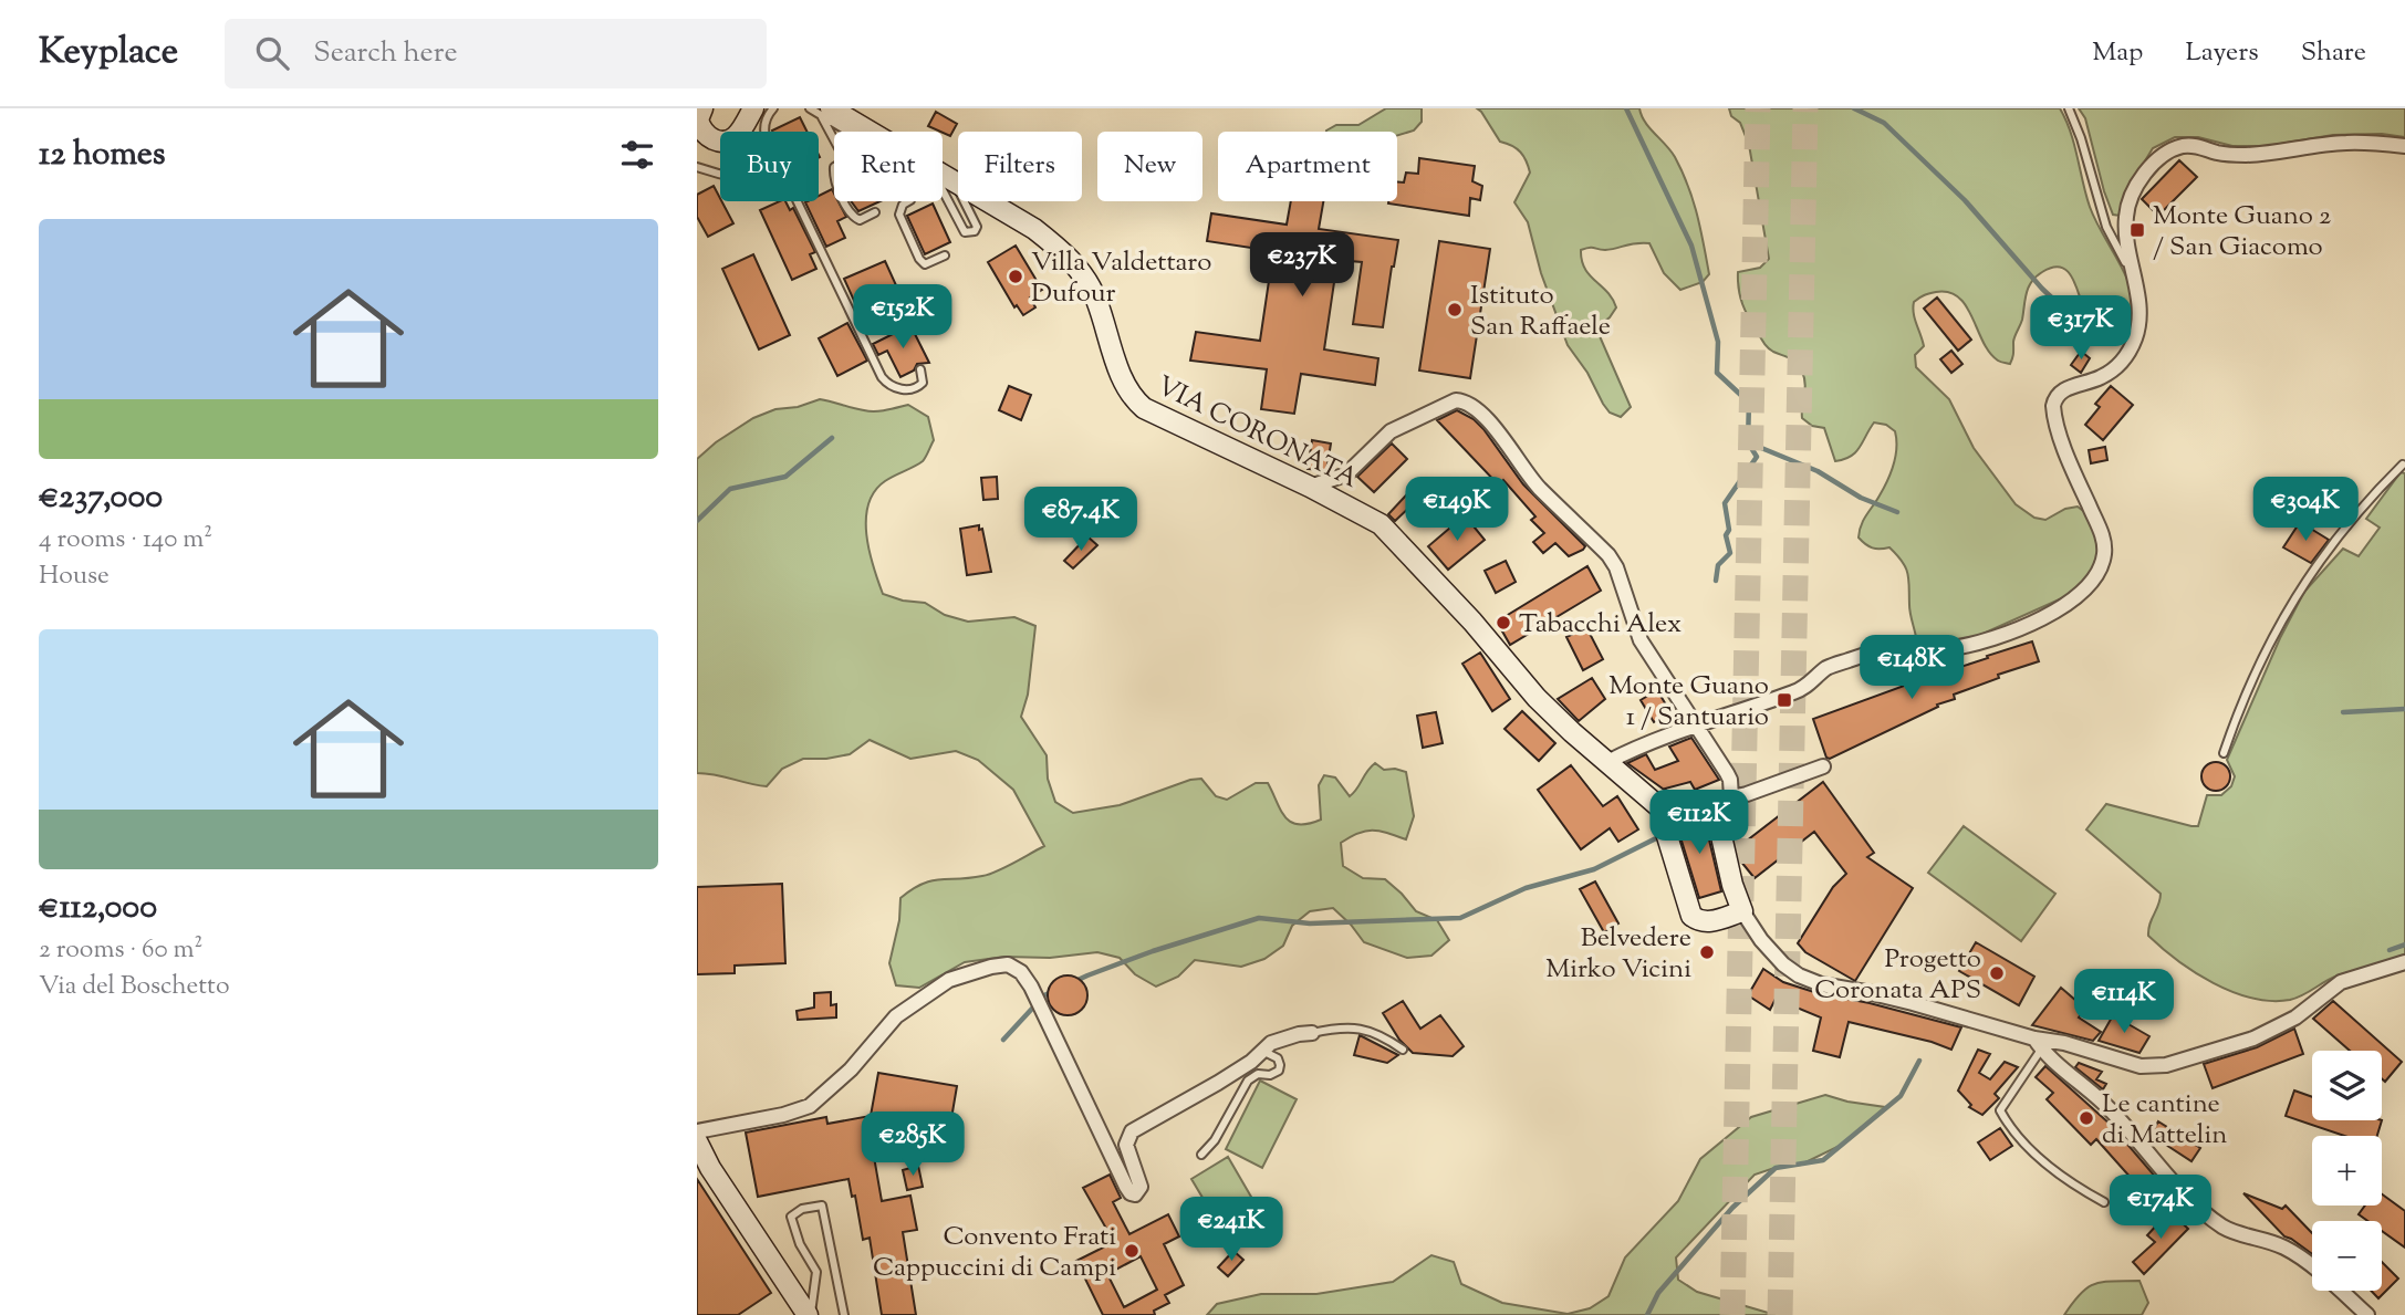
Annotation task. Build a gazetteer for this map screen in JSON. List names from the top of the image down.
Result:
{
  "streets": {
    "street": ["VIA CORONATA"]
  },
  "places": {
    "transit": ["Monte Guano 2 / San Giacomo", "Monte Guano 1 / Santuario"],
    "other": [
      "Villa Valdettaro Dufour",
      "Istituto San Raffaele",
      "Tabacchi Alex",
      "Belvedere Mirko Vicini",
      "Progetto Coronata APS",
      "Le cantine di Mattelin",
      "Convento Frati Cappuccini di Campi"
    ]
  },
  "page": {
    "header": "Keyplace",
    "search": "Search here",
    "nav": ["Map", "Layers", "Share"],
    "heading": "12 homes",
    "chip": [
      "Buy",
      "Rent",
      "Filters",
      "New",
      "Apartment"
    ],
    "list": [
      {
        "name": "€237,000",
        "note": "4 rooms · 140 m² · House"
      },
      {
        "name": "€112,000",
        "note": "2 rooms · 60 m² · Via del Boschetto"
      }
    ],
    "price": [
      "€237K",
      "€152K",
      "€317K",
      "€149K",
      "€304K",
      "€87.4K",
      "€148K",
      "€112K",
      "€114K",
      "€285K",
      "€174K",
      "€241K"
    ],
    "map_buttons": ["+", "−"]
  }
}
